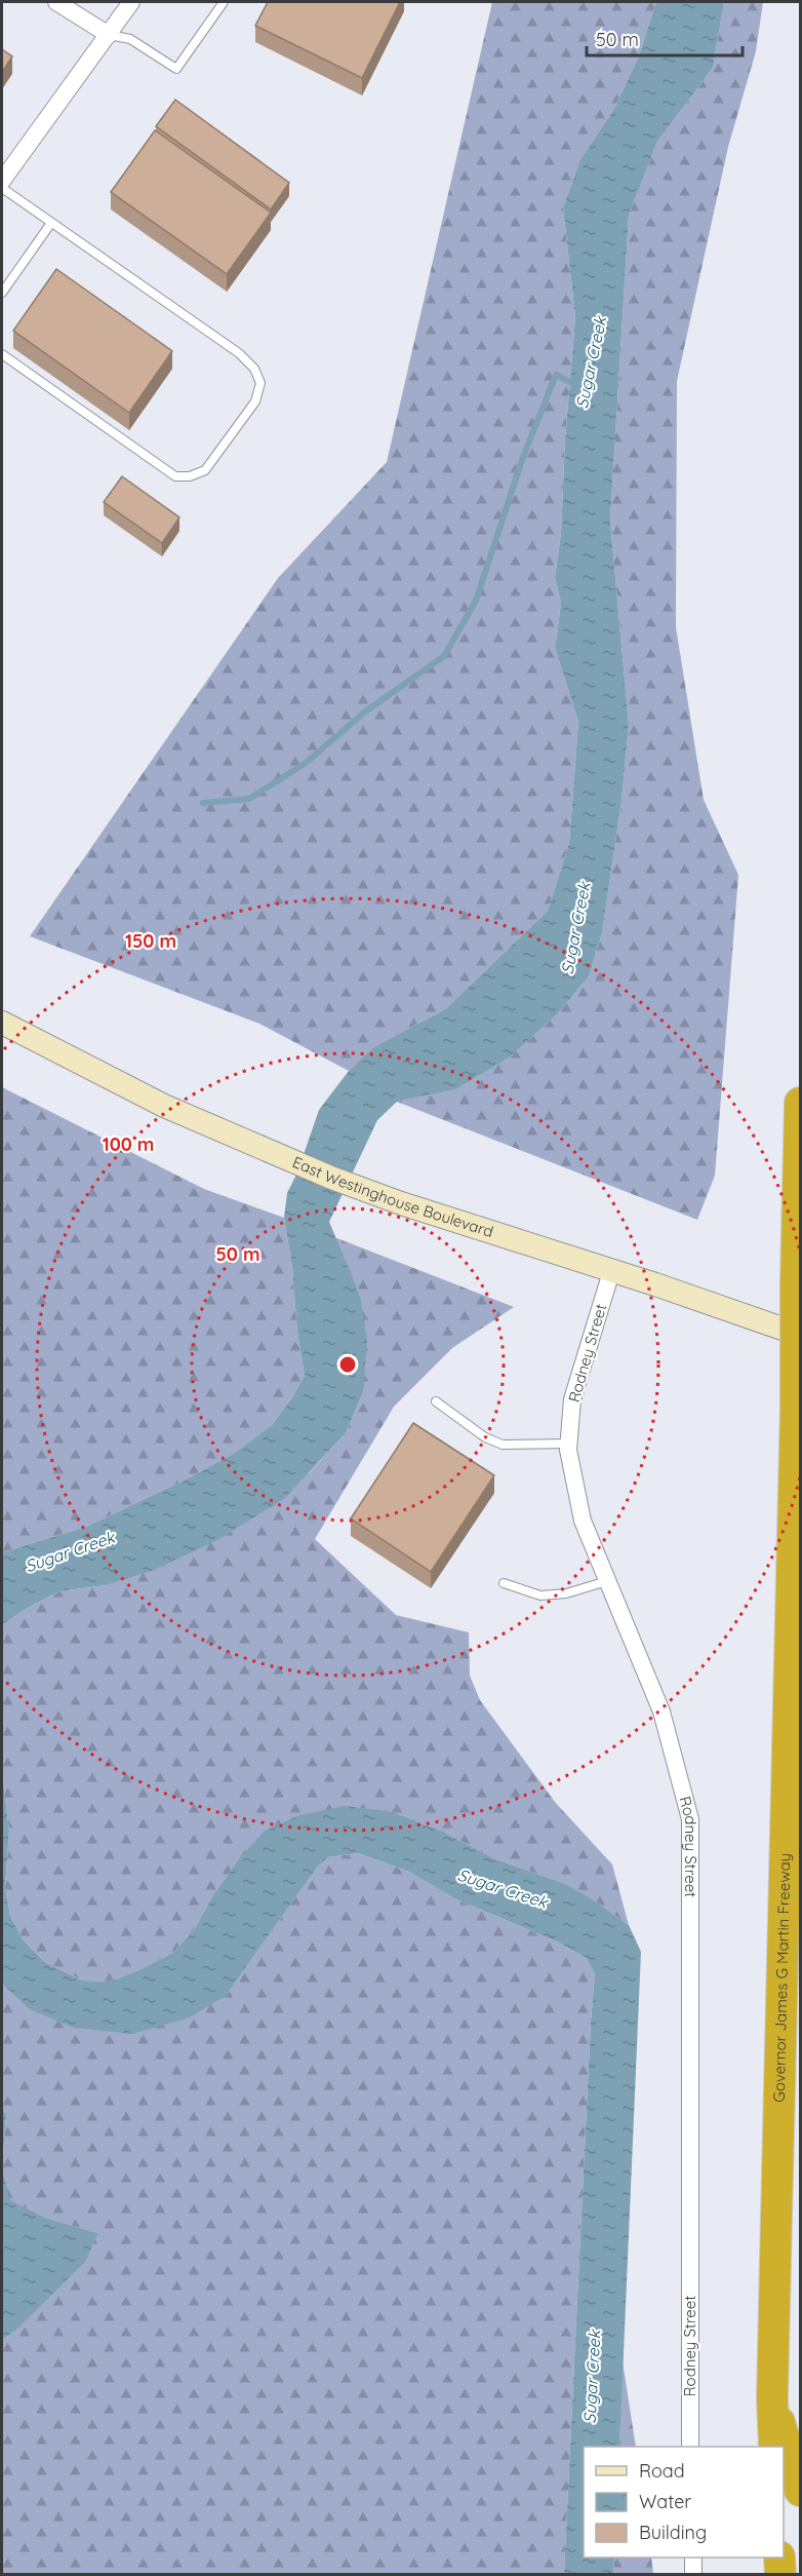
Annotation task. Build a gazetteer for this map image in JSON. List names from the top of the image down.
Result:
{
  "streets": {
    "highway": ["Governor James G Martin Freeway"],
    "main road": ["East Westinghouse Boulevard"],
    "street": ["Rodney Street"]
  },
  "crossings": [
    ["East Westinghouse Boulevard", "Rodney Street"]
  ],
  "water": ["Sugar Creek"],
  "legend": ["Road", "Water", "Building"],
  "scale_bar": "50 m",
  "rings": ["150 m", "100 m", "50 m"]
}
